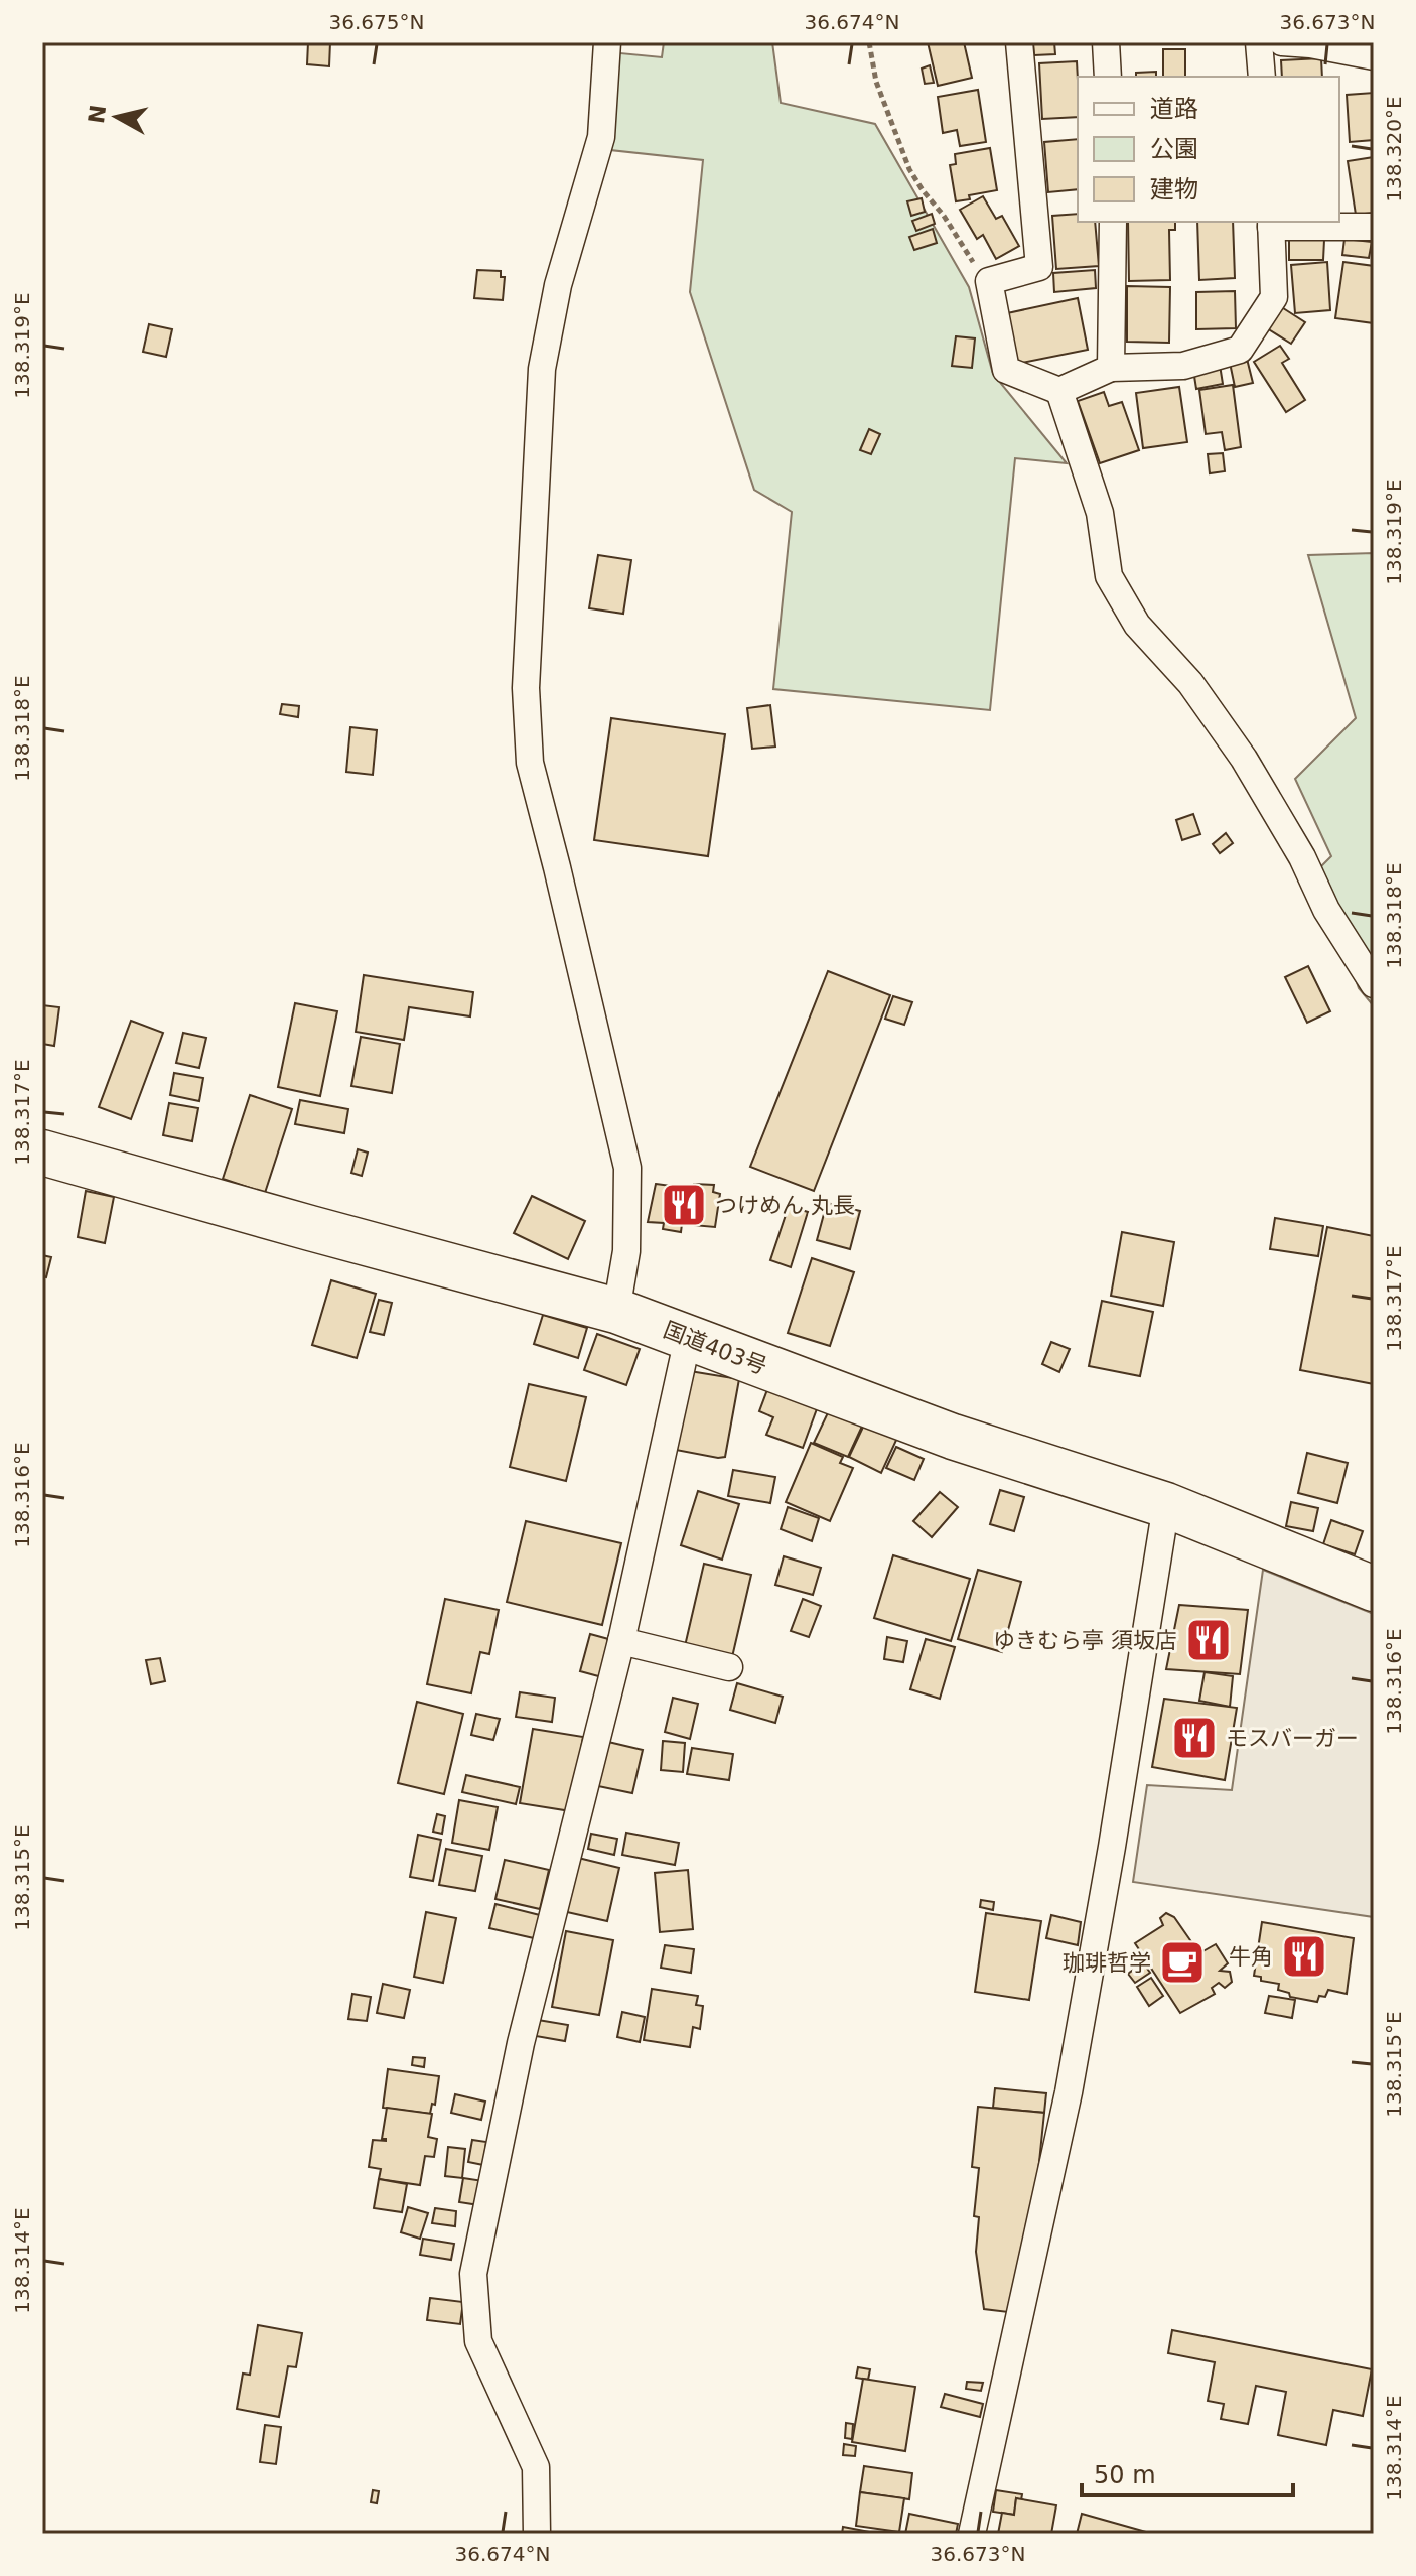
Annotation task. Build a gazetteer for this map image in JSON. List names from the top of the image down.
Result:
{
  "streets": {
    "highway": ["国道403号"]
  },
  "places": {
    "restaurant": [
      "つけめん 丸長",
      "ゆきむら亭 須坂店",
      "モスバーガー",
      "牛角"
    ],
    "cafe": ["珈琲哲学"]
  },
  "legend": ["道路", "公園", "建物"],
  "scale_bar": "50 m",
  "north": "left",
  "coordinates": [
    "36.675°N",
    "36.674°N",
    "36.673°N",
    "138.320°E",
    "138.319°E",
    "138.318°E",
    "138.317°E",
    "138.316°E",
    "138.315°E",
    "138.314°E"
  ]
}
